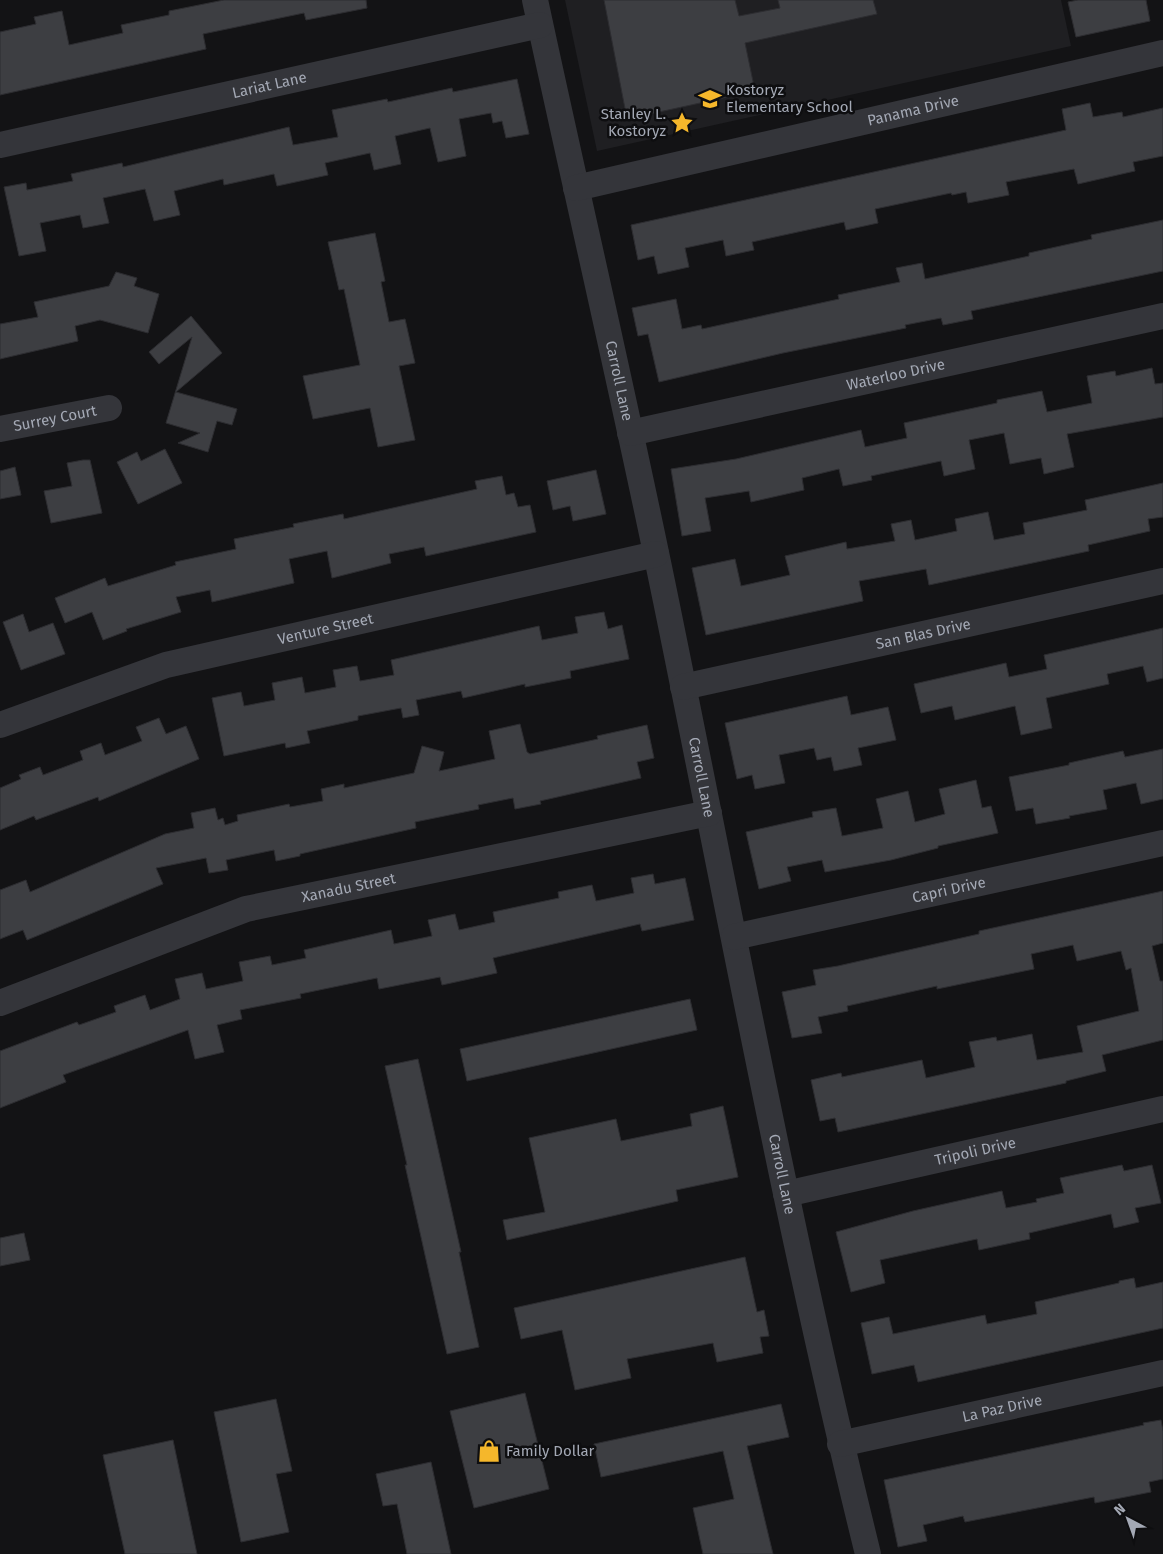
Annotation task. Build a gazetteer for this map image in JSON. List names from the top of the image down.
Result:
{
  "streets": {
    "street": [
      "Lariat Lane",
      "Panama Drive",
      "Waterloo Drive",
      "Carroll Lane",
      "Surrey Court",
      "Venture Street",
      "San Blas Drive",
      "Xanadu Street",
      "Capri Drive",
      "Tripoli Drive",
      "La Paz Drive"
    ]
  },
  "crossings": [
    ["Lariat Lane", "Carroll Lane"],
    ["Panama Drive", "Carroll Lane"],
    ["Waterloo Drive", "Carroll Lane"],
    ["Carroll Lane", "Venture Street"],
    ["Carroll Lane", "San Blas Drive"],
    ["Carroll Lane", "Xanadu Street"],
    ["Carroll Lane", "Capri Drive"],
    ["Carroll Lane", "Tripoli Drive"],
    ["Carroll Lane", "La Paz Drive"]
  ],
  "places": {
    "school or university": ["Kostoryz Elementary School"],
    "place": ["Stanley L. Kostoryz"],
    "shop": ["Family Dollar"]
  },
  "north": "top left"
}
